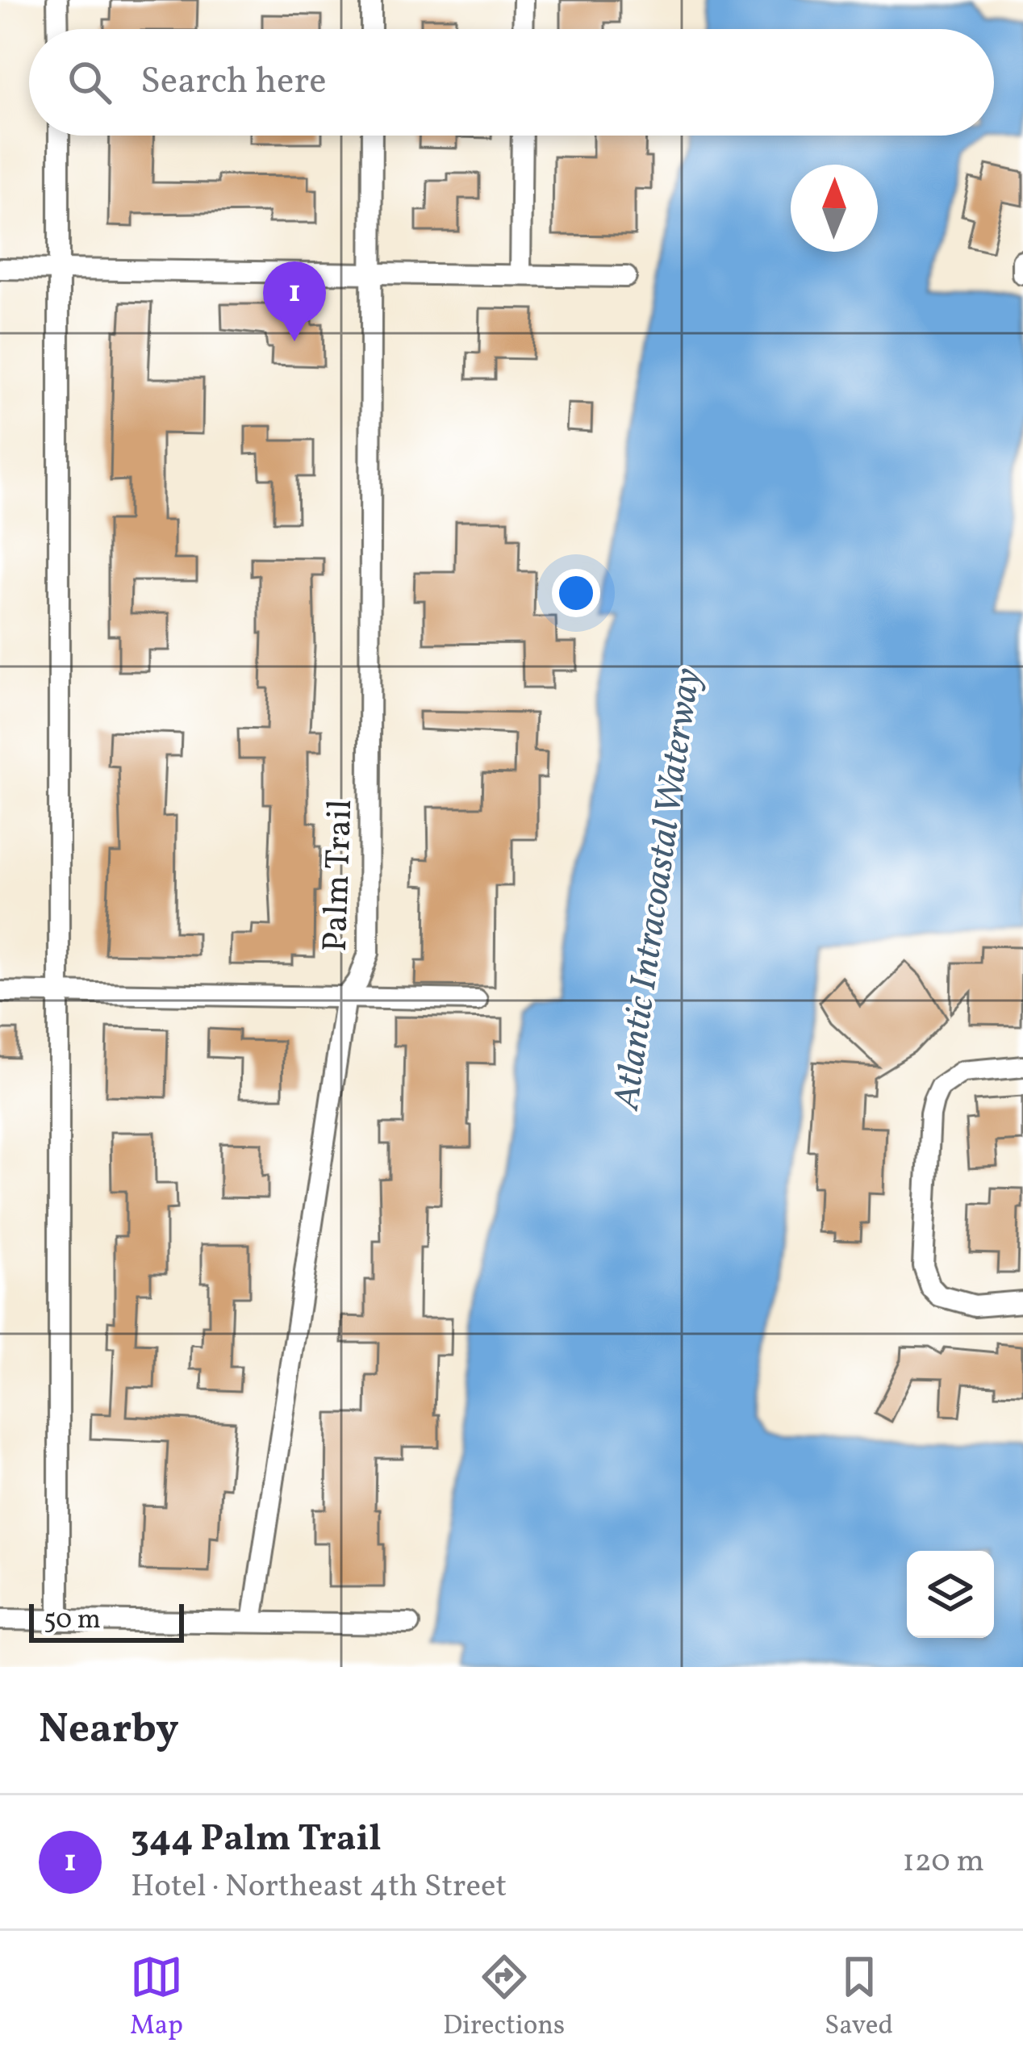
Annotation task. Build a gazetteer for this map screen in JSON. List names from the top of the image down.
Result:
{
  "streets": {
    "street": ["Palm Trail"]
  },
  "water": ["Atlantic Intracoastal Waterway"],
  "scale_bar": "50 m",
  "north": "top",
  "page": {
    "search": "Search here",
    "pins": "1",
    "scale": "50 m",
    "heading": "Nearby",
    "list": [
      {
        "mark": "1",
        "name": "344 Palm Trail",
        "note": "Hotel · Northeast 4th Street",
        "value": "120 m"
      }
    ],
    "nav": ["Map", "Directions", "Saved"]
  }
}
